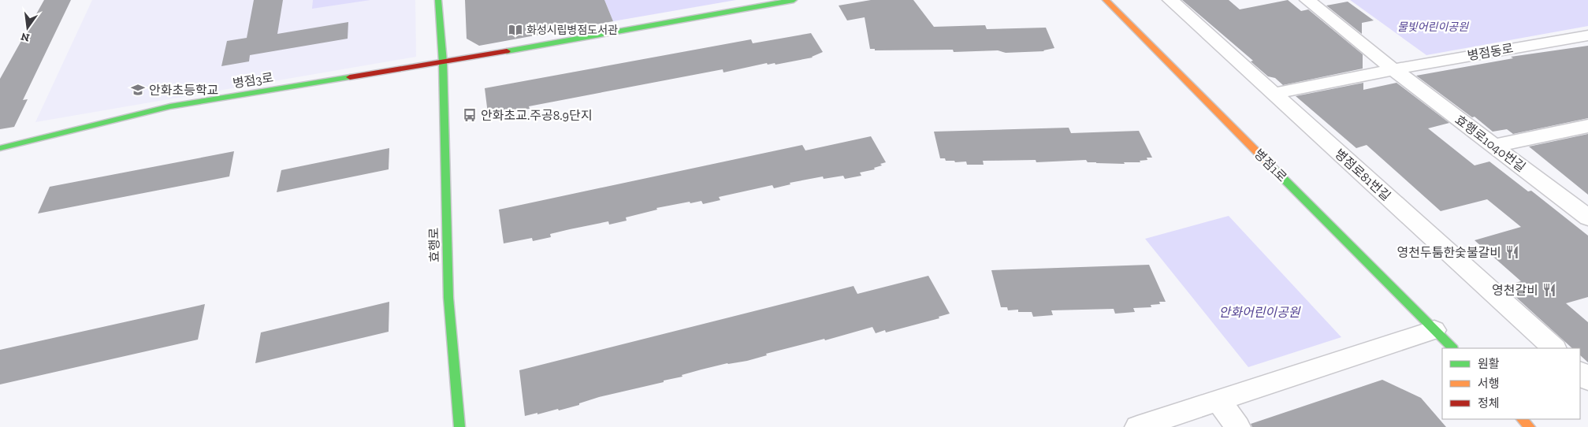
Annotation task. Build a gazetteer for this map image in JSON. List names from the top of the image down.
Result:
{
  "streets": {
    "street": [
      "병점동로",
      "병점3로",
      "효행로1040번길",
      "병점1로",
      "병점로81번길",
      "효행로"
    ]
  },
  "crossings": [
    ["병점동로", "효행로1040번길"],
    ["병점3로", "효행로"]
  ],
  "parks": ["물빛어린이공원", "안화어린이공원"],
  "places": {
    "library": ["화성시립병점도서관"],
    "school or university": ["안화초등학교"],
    "bus stop": ["안화초교.주공8.9단지"],
    "restaurant": ["영천두툼한숯불갈비", "영천갈비"]
  },
  "legend": ["원활", "서행", "정체"],
  "north": "bottom"
}
